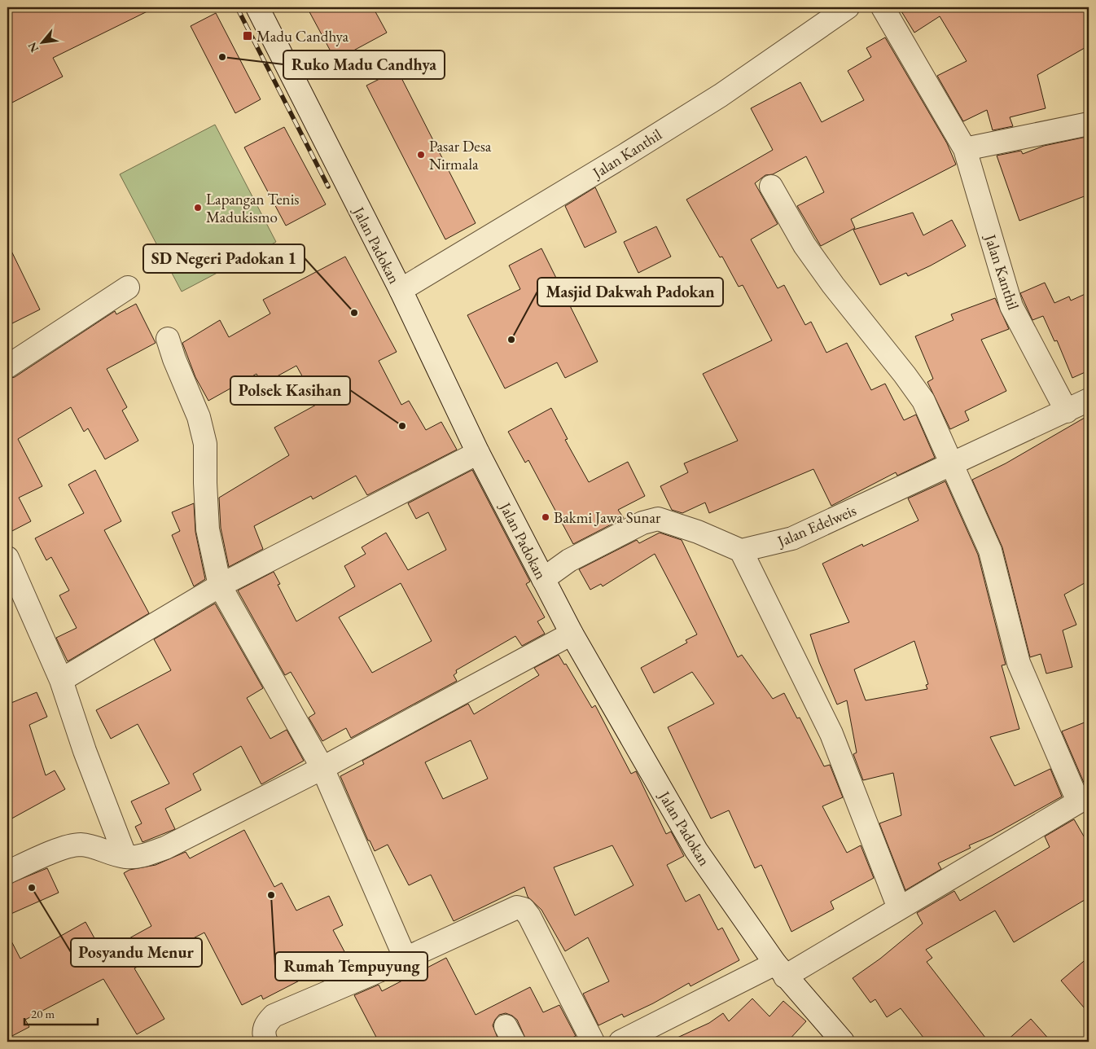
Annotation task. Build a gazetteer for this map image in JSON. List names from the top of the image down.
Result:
{
  "streets": {
    "street": ["Jalan Kanthil", "Jalan Padokan", "Jalan Edelweis"]
  },
  "crossings": [
    ["Jalan Kanthil", "Jalan Padokan"],
    ["Jalan Kanthil", "Jalan Edelweis"]
  ],
  "places": {
    "transit": ["Madu Candhya"],
    "other": [
      "Ruko Madu Candhya",
      "Pasar Desa Nirmala",
      "Lapangan Tenis Madukismo",
      "SD Negeri Padokan 1",
      "Masjid Dakwah Padokan",
      "Polsek Kasihan",
      "Bakmi Jawa Sunar",
      "Posyandu Menur",
      "Rumah Tempuyung"
    ]
  },
  "scale_bar": "20 m",
  "north": "bottom left"
}
